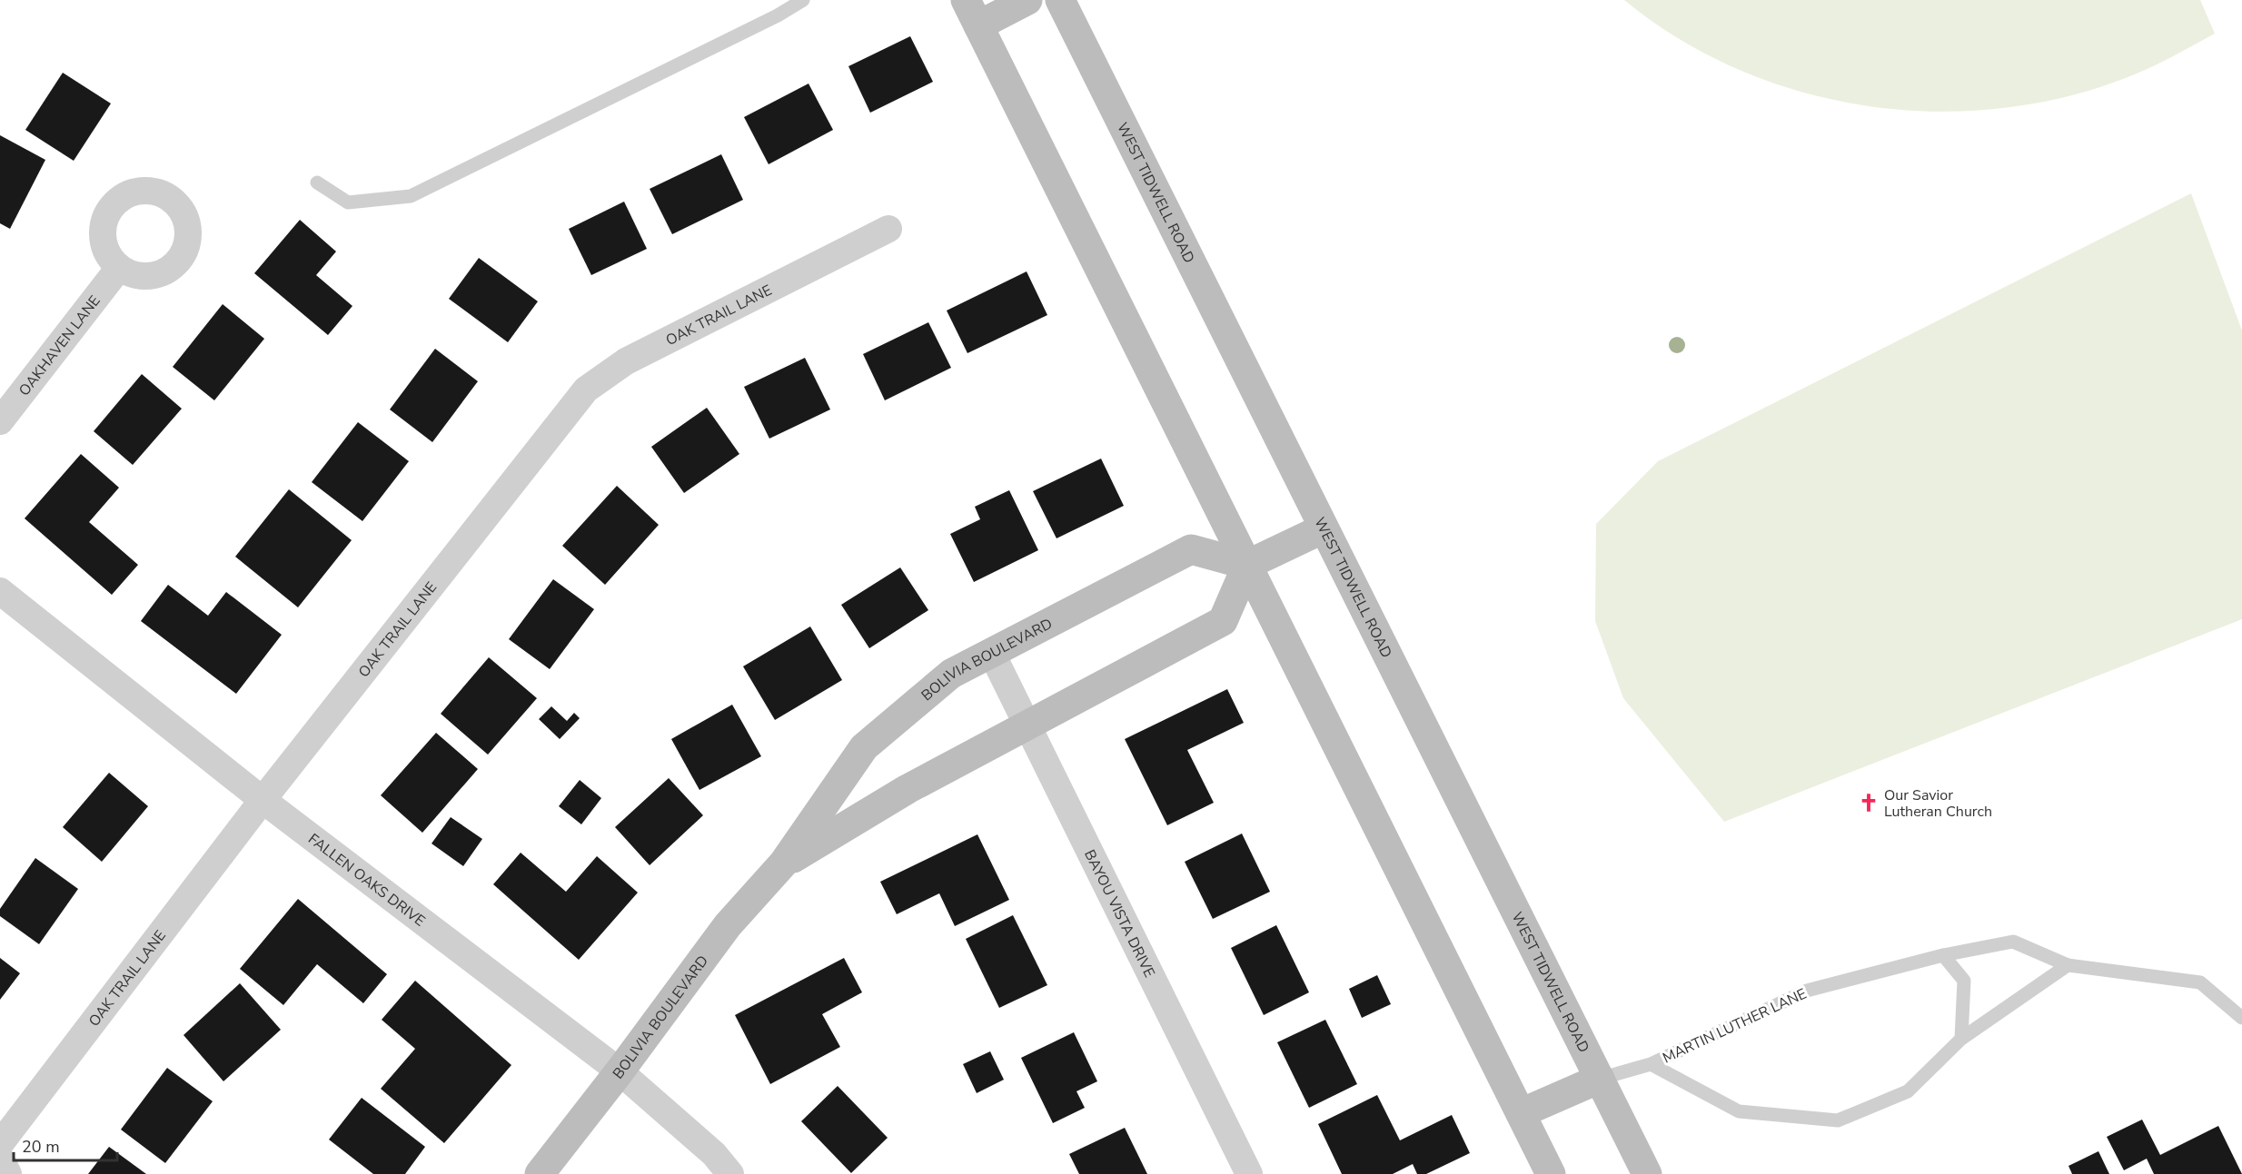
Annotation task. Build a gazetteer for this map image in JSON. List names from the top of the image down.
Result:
{
  "streets": {
    "main road": ["WEST TIDWELL ROAD", "BOLIVIA BOULEVARD"],
    "street": [
      "OAK TRAIL LANE",
      "OAKHAVEN LANE",
      "FALLEN OAKS DRIVE",
      "BAYOU VISTA DRIVE"
    ],
    "lane": ["MARTIN LUTHER LANE"]
  },
  "crossings": [
    ["WEST TIDWELL ROAD", "MARTIN LUTHER LANE"],
    ["OAK TRAIL LANE", "FALLEN OAKS DRIVE"],
    ["BOLIVIA BOULEVARD", "FALLEN OAKS DRIVE"],
    ["BOLIVIA BOULEVARD", "BAYOU VISTA DRIVE"]
  ],
  "places": {
    "church": ["Our Savior Lutheran Church"]
  },
  "scale_bar": "20 m"
}
